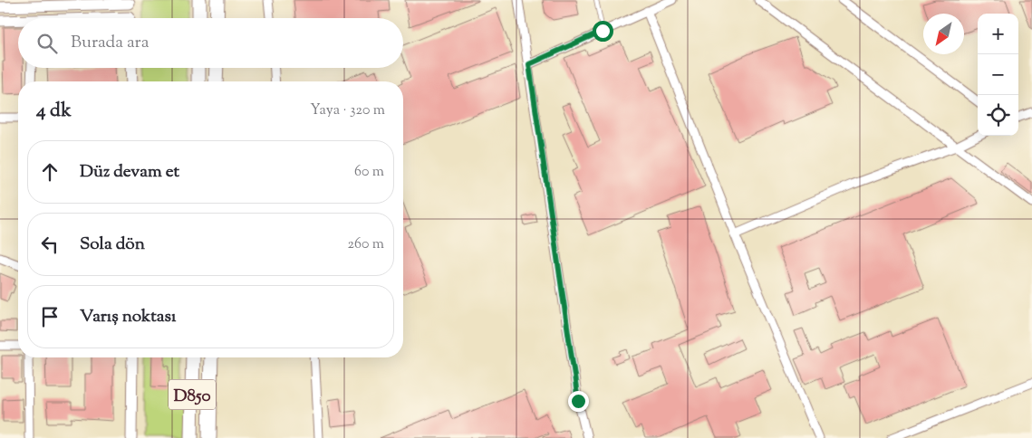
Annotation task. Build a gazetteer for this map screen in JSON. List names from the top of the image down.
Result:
{
  "streets": {
    "highway": ["D850"]
  },
  "north": "bottom left",
  "page": {
    "map_buttons": ["+", "−"],
    "search": "Burada ara",
    "heading": ["4 dk", "Yaya · 320 m"],
    "list": [
      ["Düz devam et", "60 m"],
      ["Sola dön", "260 m"],
      "Varış noktası"
    ]
  }
}
